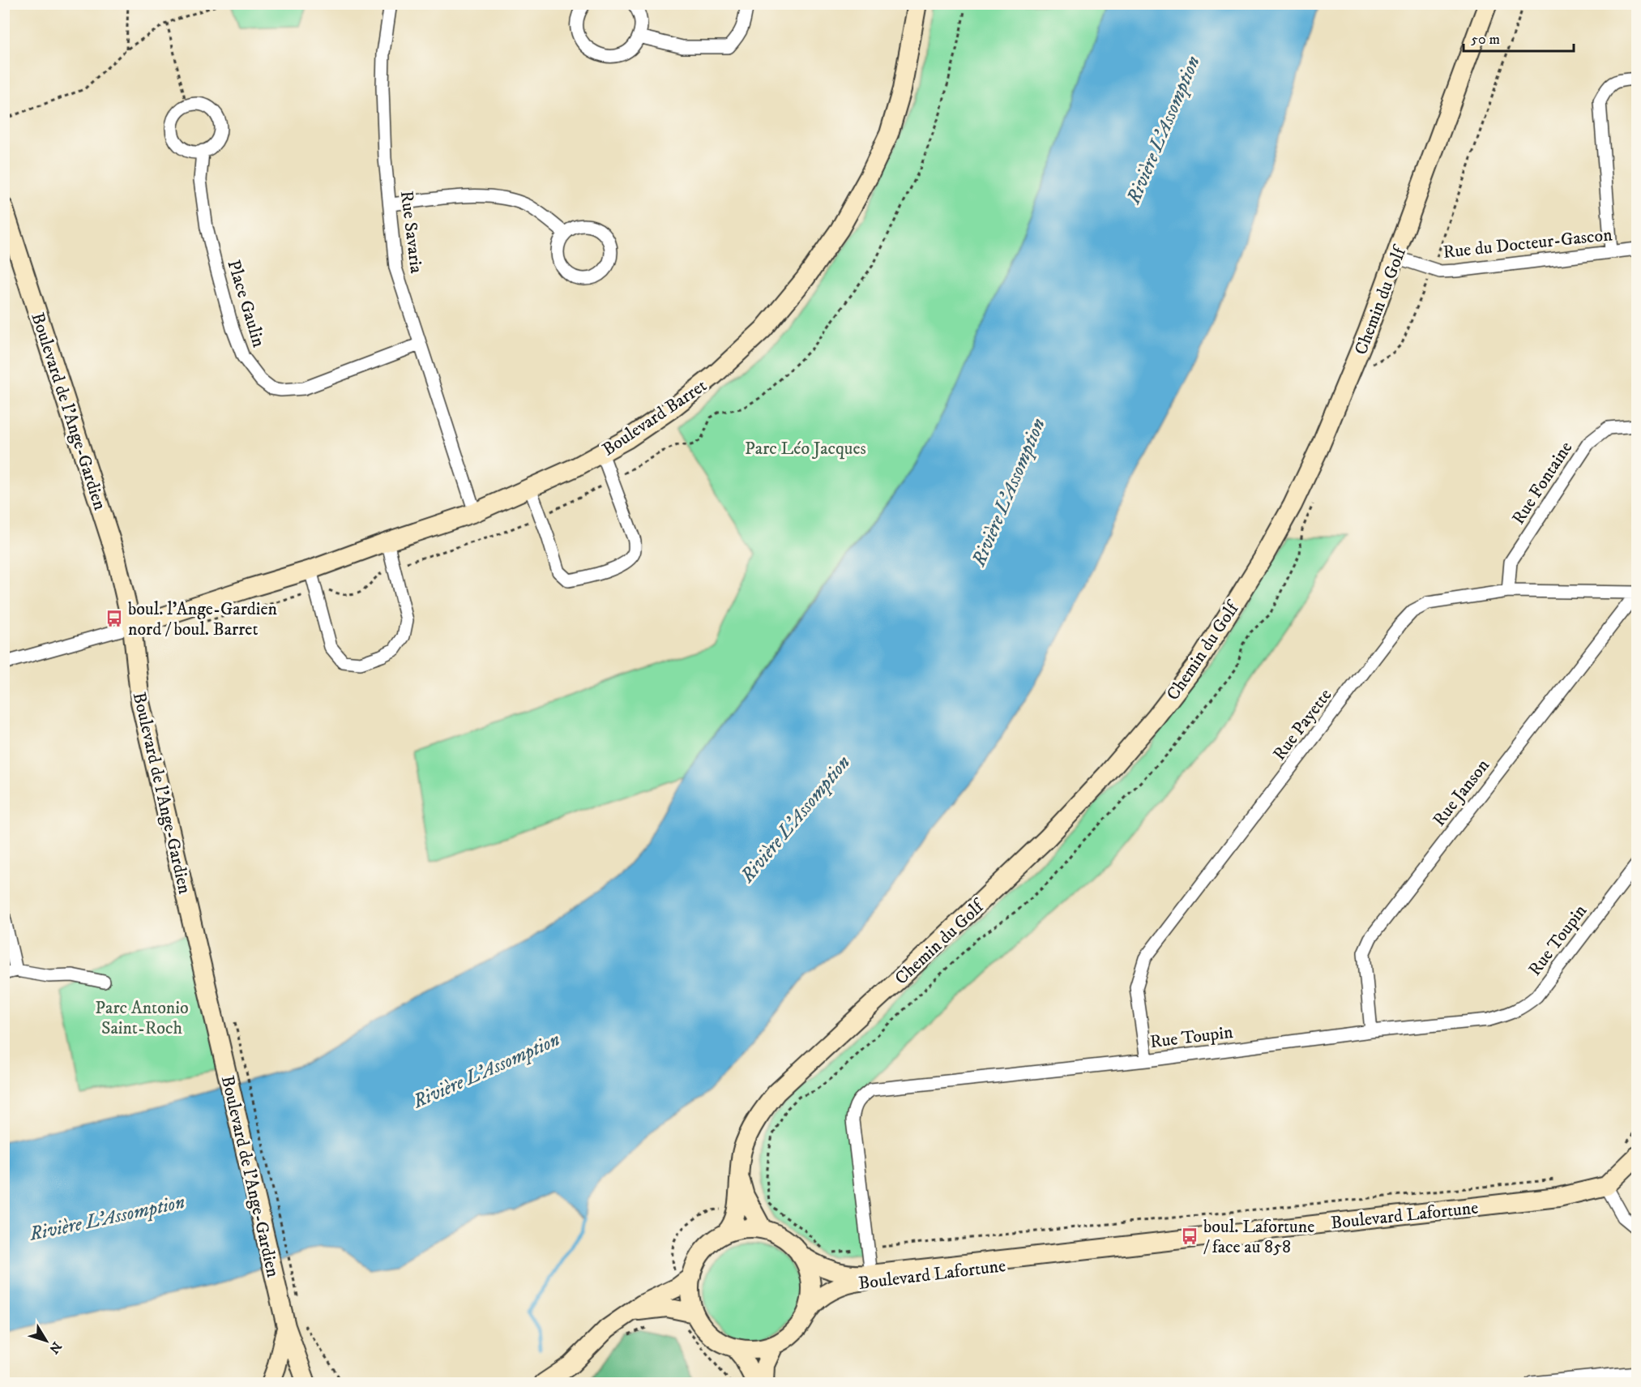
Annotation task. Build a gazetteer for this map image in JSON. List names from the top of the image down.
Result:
{
  "streets": {
    "street": [
      "Rue Savaria",
      "Rue du Docteur-Gascon",
      "Chemin du Golf",
      "Place Gaulin",
      "Boulevard de l'Ange-Gardien",
      "Boulevard Barret",
      "Rue Fontaine",
      "Rue Payette",
      "Rue Janson",
      "Rue Toupin",
      "Boulevard Lafortune"
    ]
  },
  "crossings": [
    ["Rue Savaria", "Place Gaulin"],
    ["Rue Savaria", "Boulevard Barret"],
    ["Rue du Docteur-Gascon", "Chemin du Golf"],
    ["Chemin du Golf", "Boulevard Lafortune"],
    ["Boulevard de l'Ange-Gardien", "Boulevard Barret"],
    ["Rue Fontaine", "Rue Payette"],
    ["Rue Payette", "Rue Janson"],
    ["Rue Payette", "Rue Toupin"],
    ["Rue Janson", "Rue Toupin"],
    ["Rue Toupin", "Boulevard Lafortune"]
  ],
  "water": ["Rivière L'Assomption"],
  "parks": ["Parc Léo Jacques", "Parc Antonio Saint-Roch"],
  "places": {
    "bus stop": ["boul. l'Ange-Gardien nord / boul. Barret", "boul. Lafortune / face au 858"]
  },
  "scale_bar": "50 m",
  "north": "bottom right"
}
